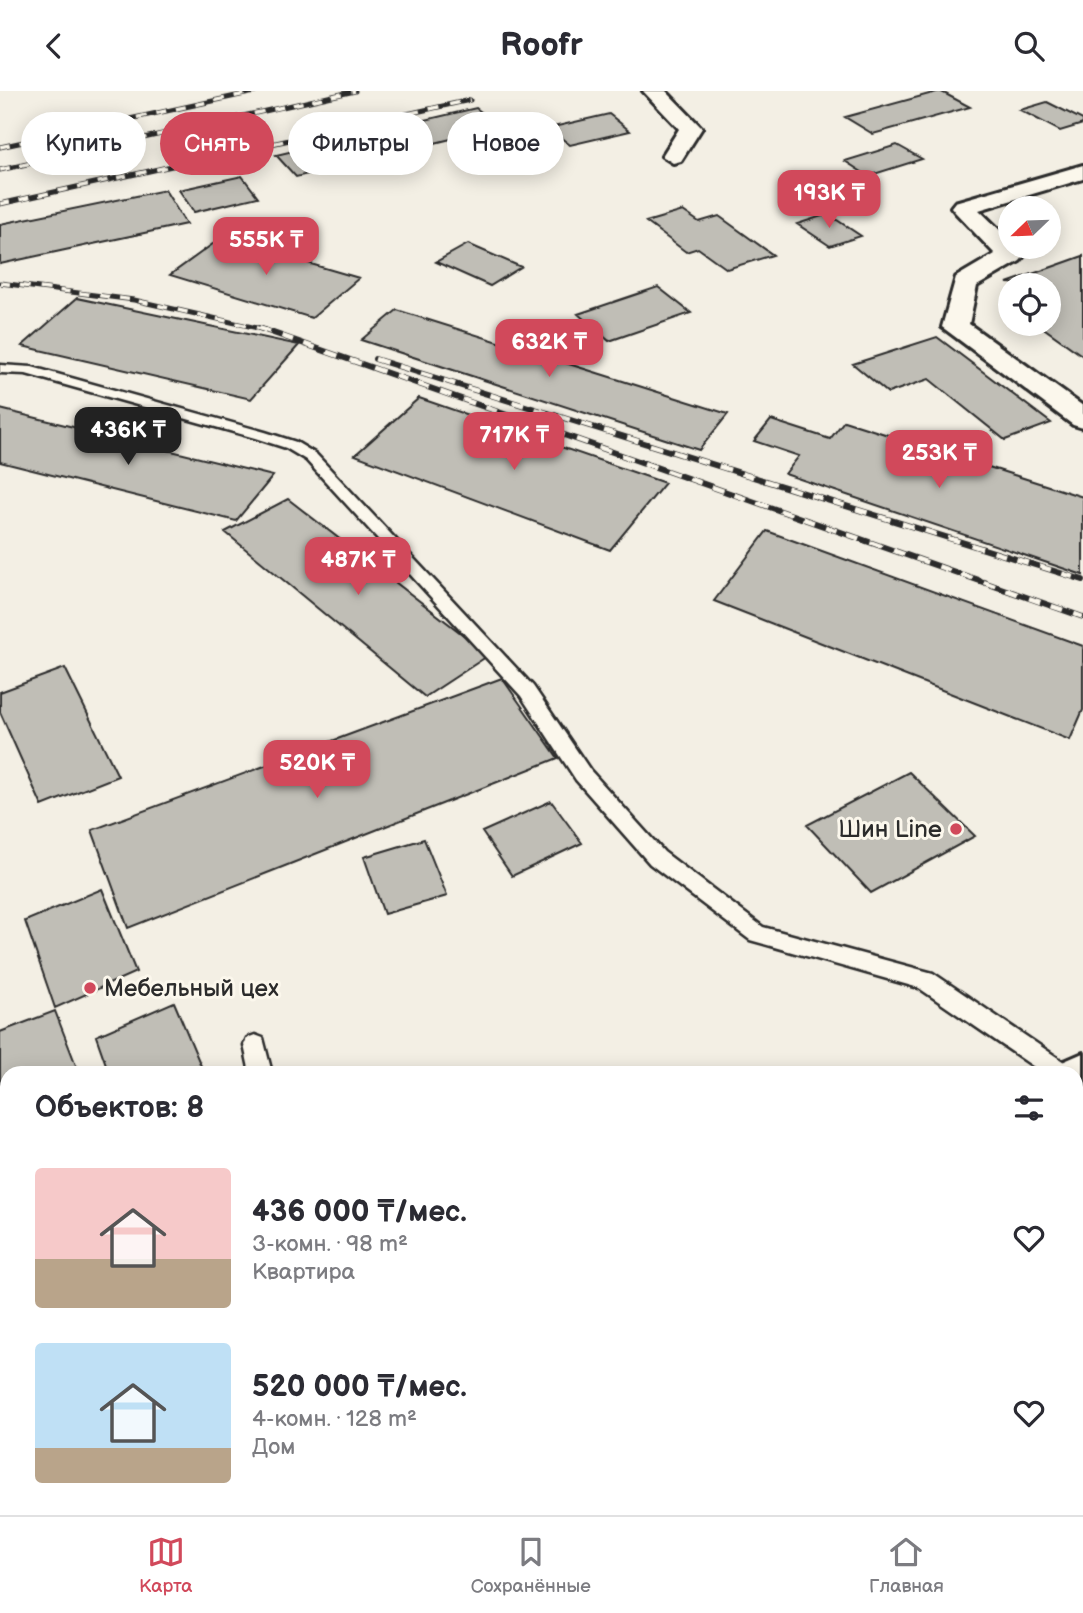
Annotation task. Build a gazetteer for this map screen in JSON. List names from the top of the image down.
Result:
{
  "places": ["Шин Line", "Мебельный цех"],
  "north": "bottom left",
  "page": {
    "header": "Roofr",
    "chip": [
      "Купить",
      "Снять",
      "Фильтры",
      "Новое"
    ],
    "price": [
      "193K ₸",
      "555K ₸",
      "632K ₸",
      "436K ₸",
      "717K ₸",
      "253K ₸",
      "487K ₸",
      "520K ₸"
    ],
    "heading": "Объектов: 8",
    "list": [
      {
        "name": "436 000 ₸/мес.",
        "note": "3-комн. · 98 m² · Квартира"
      },
      {
        "name": "520 000 ₸/мес.",
        "note": "4-комн. · 128 m² · Дом"
      }
    ],
    "tabs": ["Карта", "Сохранённые", "Главная"]
  }
}
